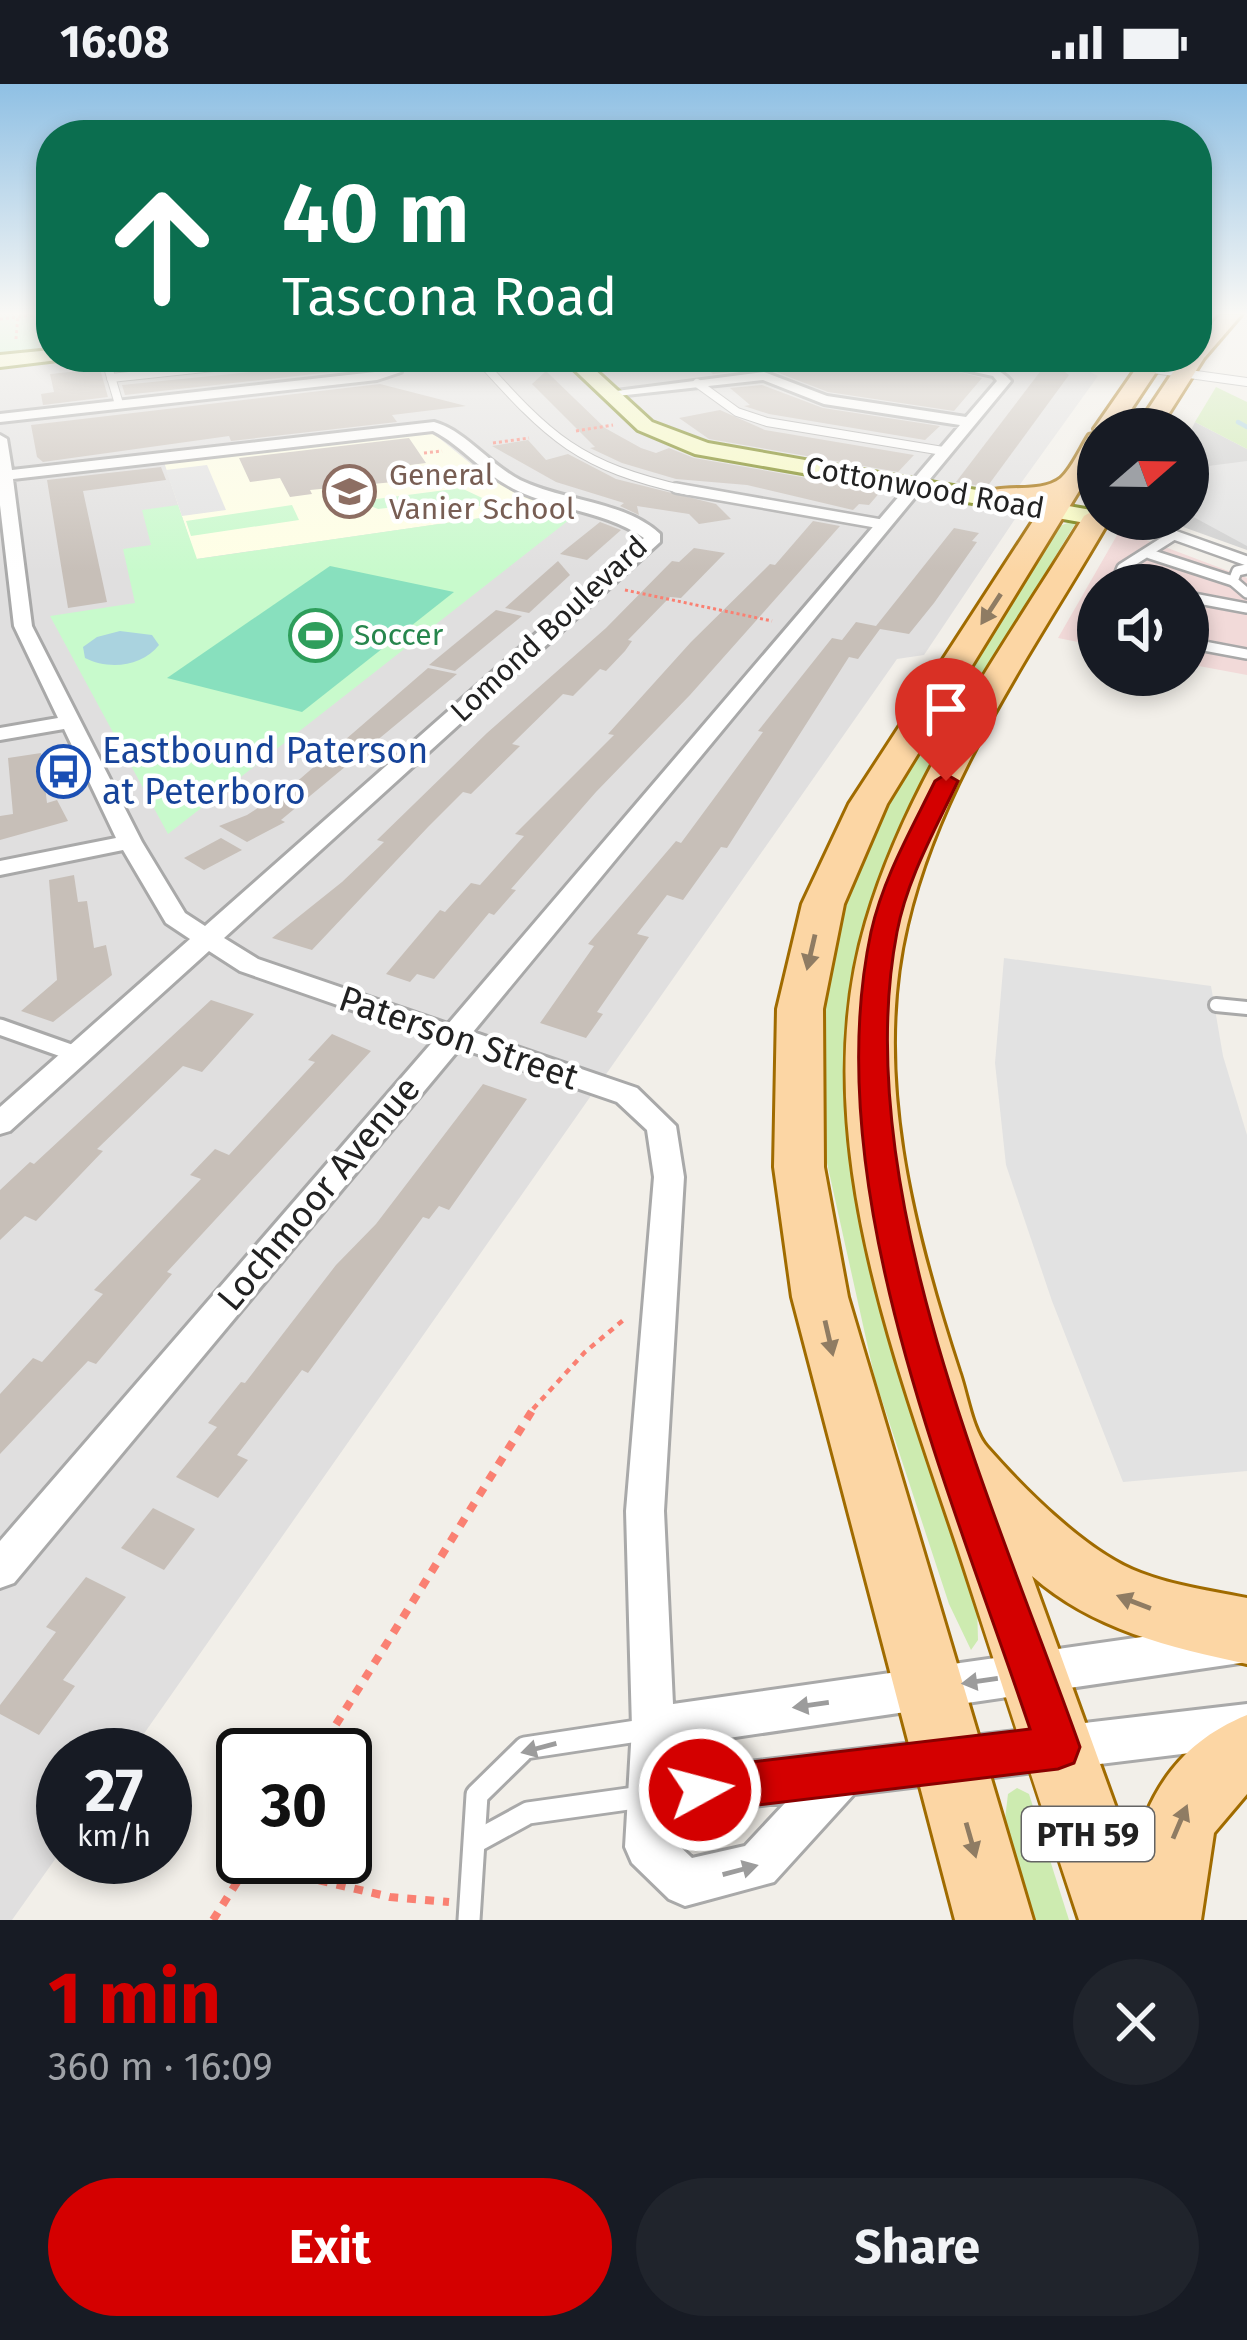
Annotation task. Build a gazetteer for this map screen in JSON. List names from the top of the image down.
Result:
{
  "streets": {
    "main road": ["PTH 59"],
    "street": [
      "Cottonwood Road",
      "Lomond Boulevard",
      "Paterson Street",
      "Lochmoor Avenue"
    ]
  },
  "crossings": [
    ["Cottonwood Road", "Lochmoor Avenue"],
    ["Lomond Boulevard", "Paterson Street"],
    ["Paterson Street", "Lochmoor Avenue"]
  ],
  "places": {
    "school or university": ["General Vanier School"],
    "sports": ["Soccer"],
    "bus stop": ["Eastbound Paterson at Peterboro"]
  },
  "north": "right",
  "page": {
    "status": "16:08",
    "turn": ["40 m", "Tascona Road"],
    "speed": "27 km/h",
    "limit": "30",
    "heading": ["1 min", "360 m · 16:09"],
    "buttons": ["Exit", "Share"]
  }
}
